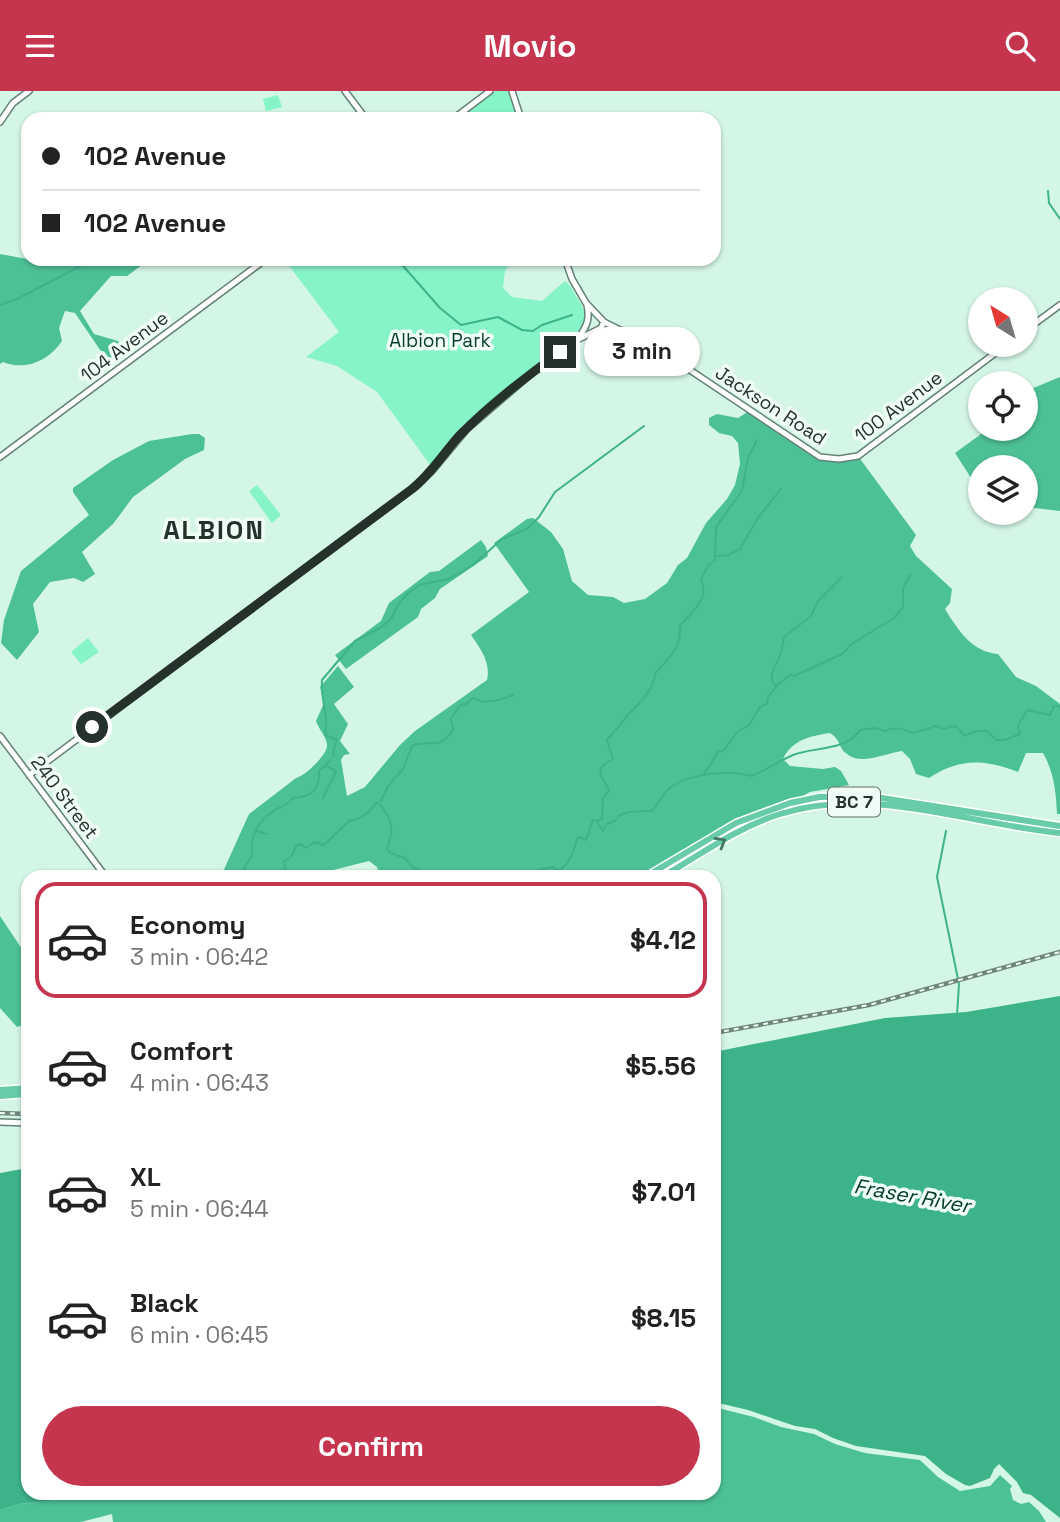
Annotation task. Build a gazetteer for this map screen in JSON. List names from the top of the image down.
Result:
{
  "streets": {
    "highway": ["BC 7"],
    "main road": [
      "104 Avenue",
      "Jackson Road",
      "100 Avenue",
      "240 Street"
    ]
  },
  "crossings": [
    ["Jackson Road", "100 Avenue"]
  ],
  "districts": ["ALBION"],
  "water": ["Fraser River"],
  "parks": ["Albion Park"],
  "north": "top left",
  "page": {
    "header": "Movio",
    "banner": ["102 Avenue", "102 Avenue"],
    "bubble": "3 min",
    "list": [
      {
        "name": "Economy",
        "note": "3 min · 06:42",
        "value": "$4.12"
      },
      {
        "name": "Comfort",
        "note": "4 min · 06:43",
        "value": "$5.56"
      },
      {
        "name": "XL",
        "note": "5 min · 06:44",
        "value": "$7.01"
      },
      {
        "name": "Black",
        "note": "6 min · 06:45",
        "value": "$8.15"
      }
    ],
    "buttons": "Confirm"
  }
}
